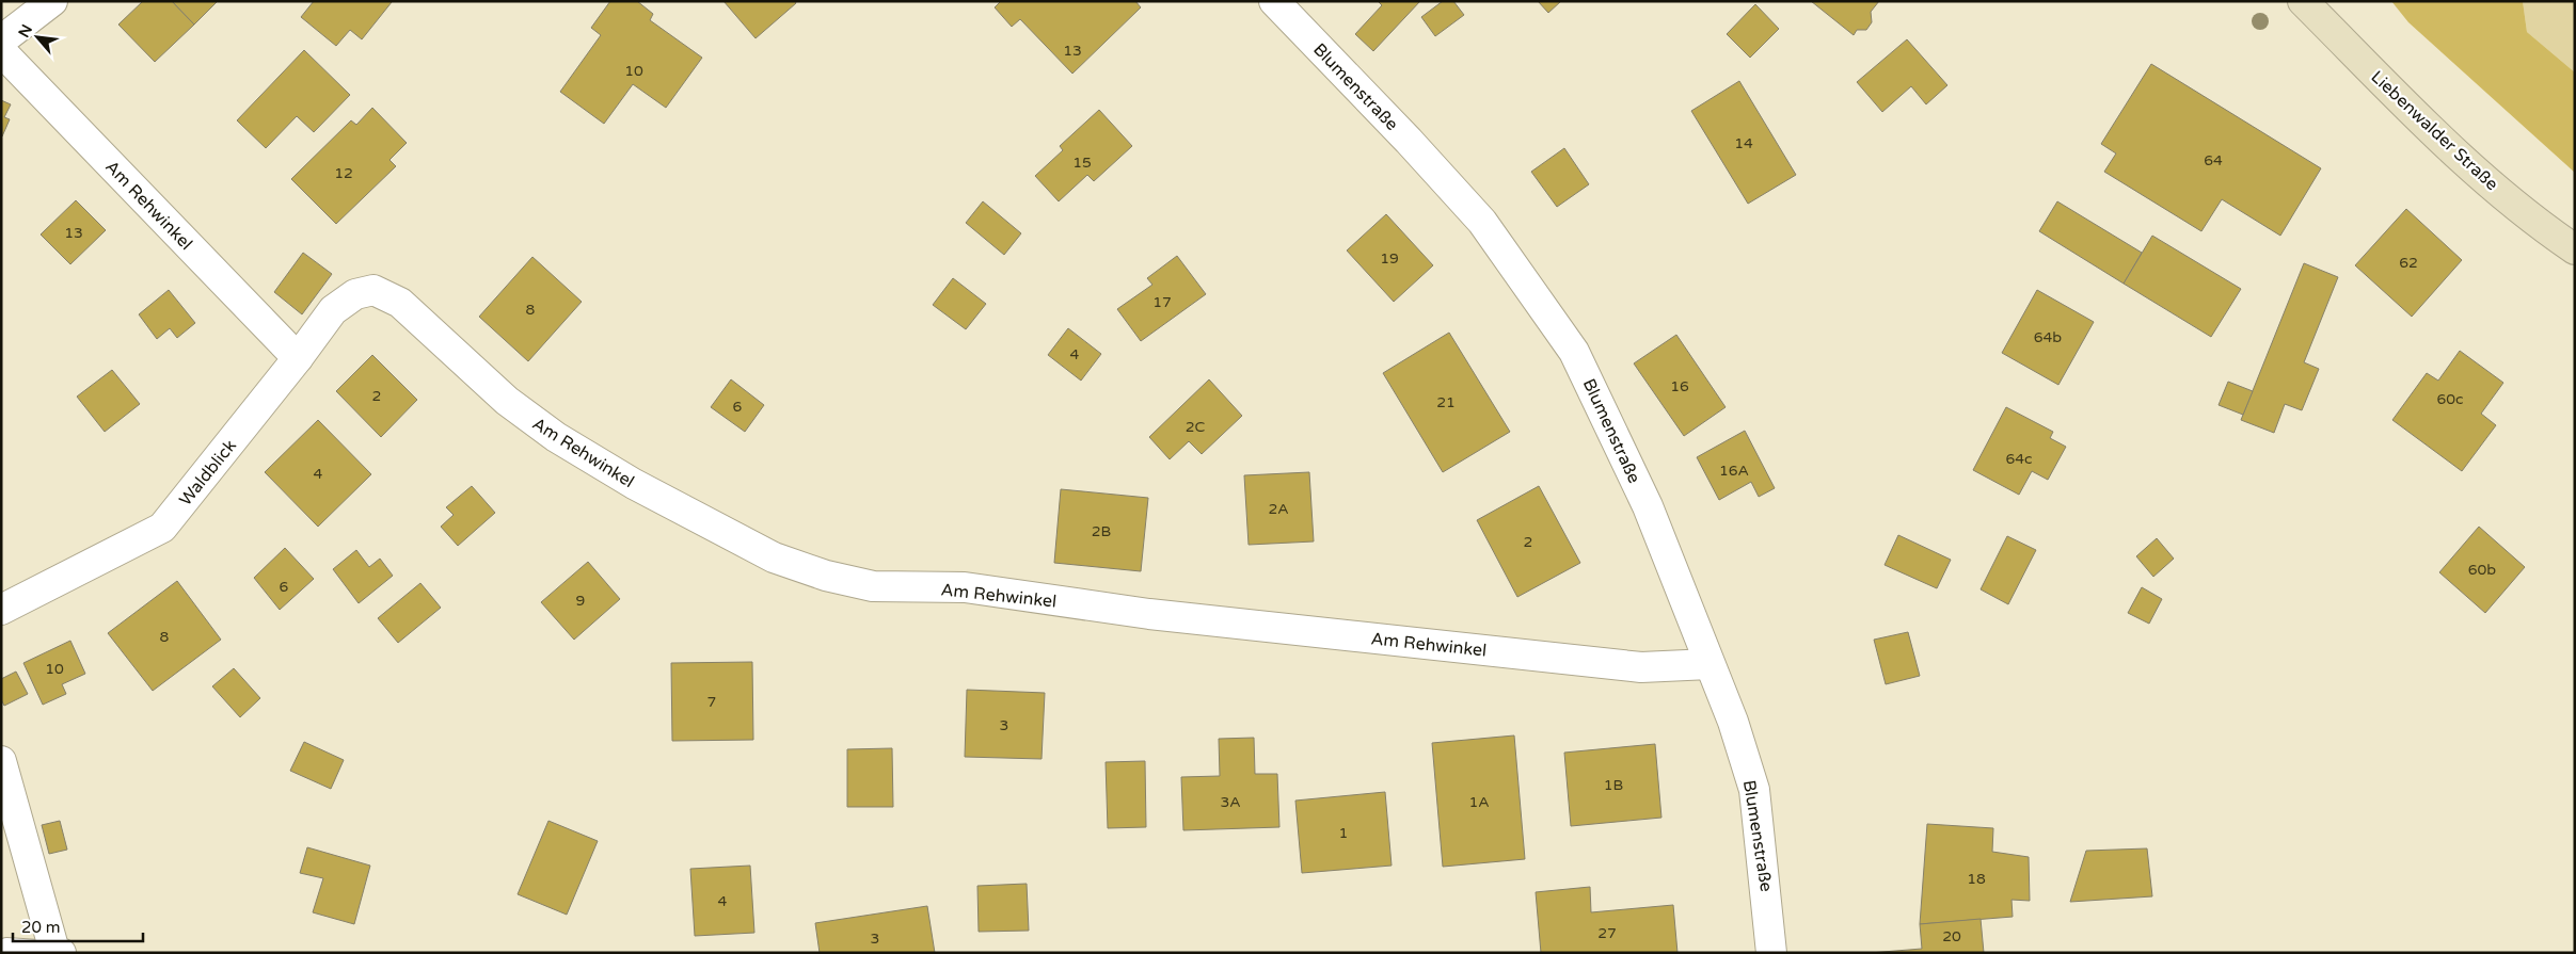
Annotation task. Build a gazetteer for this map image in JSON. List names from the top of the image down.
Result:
{
  "streets": {
    "main road": ["Liebenwalder Straße"],
    "street": ["Blumenstraße", "Am Rehwinkel", "Waldblick"]
  },
  "crossings": [
    ["Blumenstraße", "Am Rehwinkel"],
    ["Am Rehwinkel", "Waldblick"]
  ],
  "house_numbers": [
    "13",
    "10",
    "14",
    "64",
    "15",
    "12",
    "13",
    "19",
    "62",
    "17",
    "8",
    "64b",
    "4",
    "16",
    "2",
    "60c",
    "21",
    "6",
    "2C",
    "64c",
    "16A",
    "4",
    "2A",
    "2B",
    "2",
    "60b",
    "6",
    "9",
    "8",
    "10",
    "7",
    "3",
    "1B",
    "3A",
    "1A",
    "1",
    "18",
    "4",
    "27",
    "20",
    "3"
  ],
  "scale_bar": "20 m",
  "north": "top left"
}
